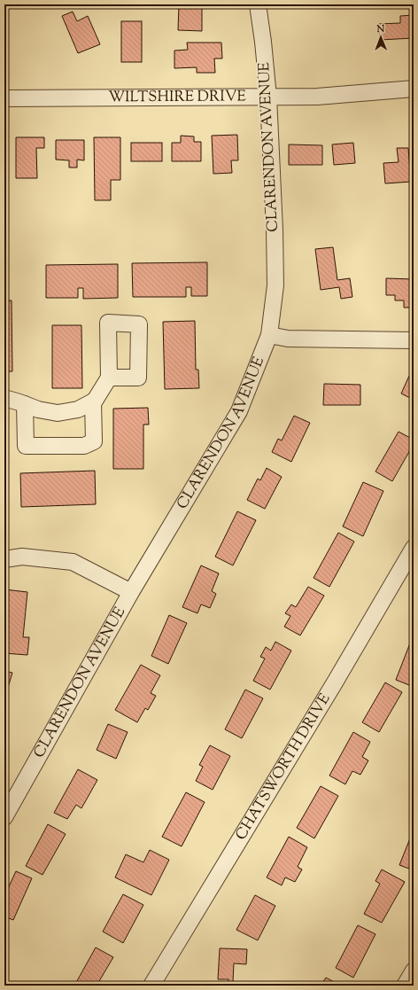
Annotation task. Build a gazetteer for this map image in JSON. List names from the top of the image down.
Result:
{
  "streets": {
    "street": ["WILTSHIRE DRIVE", "CLARENDON AVENUE", "CHATSWORTH DRIVE"]
  },
  "crossings": [
    ["WILTSHIRE DRIVE", "CLARENDON AVENUE"]
  ],
  "north": "top"
}
